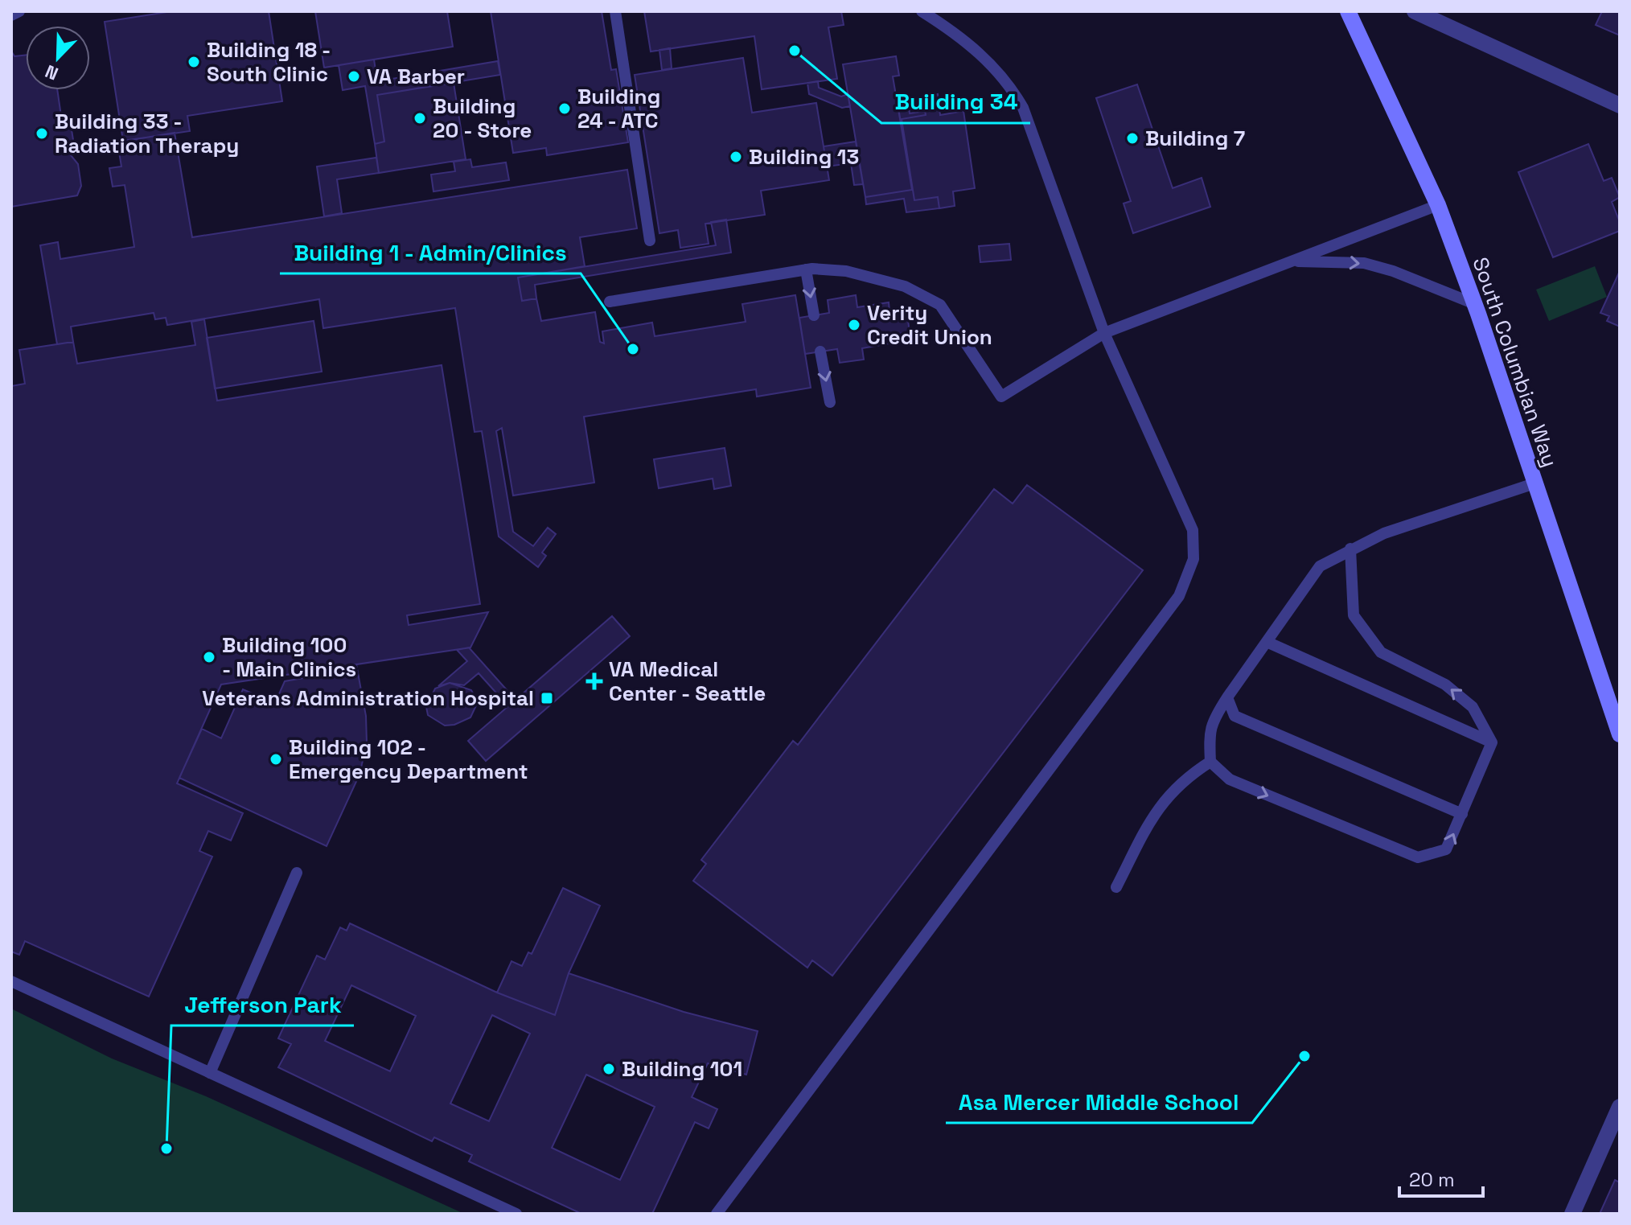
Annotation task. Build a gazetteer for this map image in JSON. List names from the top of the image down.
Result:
{
  "streets": {
    "main road": ["South Columbian Way"]
  },
  "places": {
    "other": [
      "Building 34",
      "Building 18 - South Clinic",
      "VA Barber",
      "Building 24 - ATC",
      "Building 20 - Store",
      "Building 33 - Radiation Therapy",
      "Building 7",
      "Building 13",
      "Verity Credit Union",
      "Building 1 - Admin/Clinics",
      "Building 100 - Main Clinics",
      "Building 102 - Emergency Department",
      "Asa Mercer Middle School",
      "Building 101",
      "Jefferson Park"
    ],
    "health": ["VA Medical Center - Seattle"],
    "transit": ["Veterans Administration Hospital"]
  },
  "scale_bar": "20 m",
  "north": "bottom left"
}
